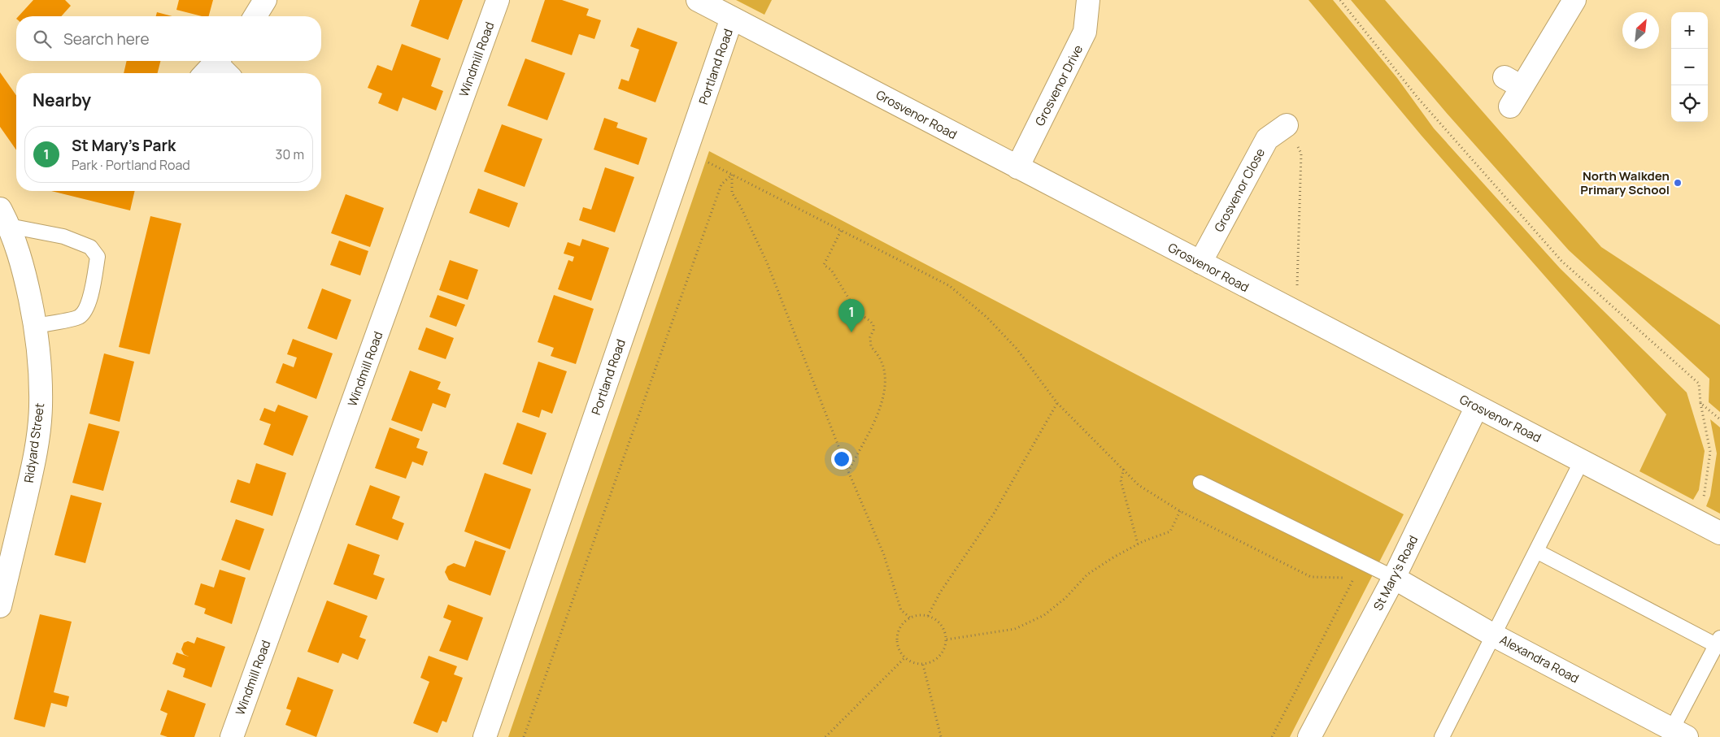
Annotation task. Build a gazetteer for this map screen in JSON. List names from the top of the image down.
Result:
{
  "streets": {
    "street": [
      "Windmill Road",
      "Portland Road",
      "Grosvenor Drive",
      "Grosvenor Road",
      "Grosvenor Close",
      "Ridyard Street",
      "St Mary's Road",
      "Alexandra Road"
    ]
  },
  "crossings": [
    ["Portland Road", "Grosvenor Road"],
    ["Grosvenor Drive", "Grosvenor Road"],
    ["Grosvenor Road", "Grosvenor Close"],
    ["Grosvenor Road", "St Mary's Road"],
    ["St Mary's Road", "Alexandra Road"]
  ],
  "places": ["North Walkden Primary School"],
  "north": "top right",
  "page": {
    "map_buttons": ["+", "−"],
    "search": "Search here",
    "heading": "Nearby",
    "list": [
      {
        "mark": "1",
        "name": "St Mary's Park",
        "note": "Park · Portland Road",
        "value": "30 m"
      }
    ],
    "pins": "1"
  }
}
